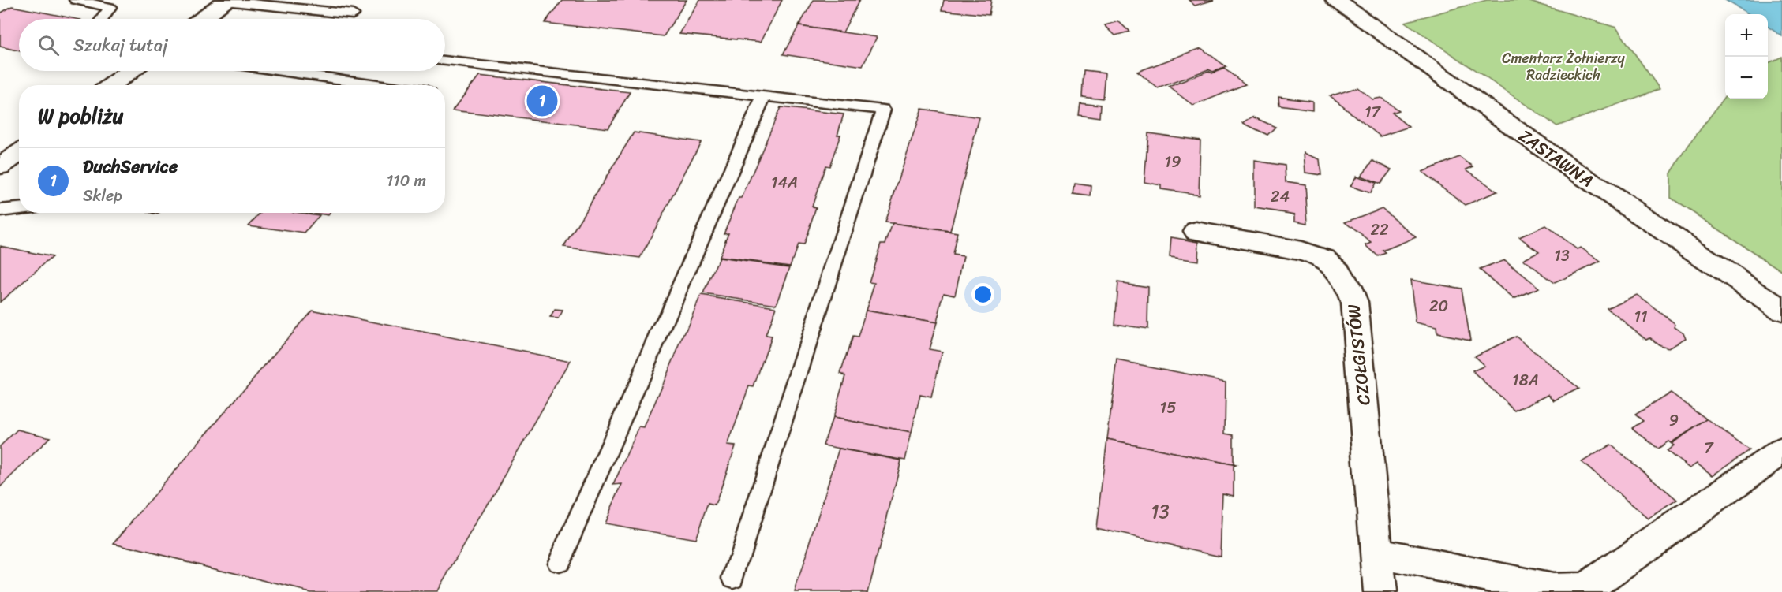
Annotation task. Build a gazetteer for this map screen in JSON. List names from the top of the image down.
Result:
{
  "streets": {
    "street": ["ZASTAWNA", "CZOŁGISTÓW"]
  },
  "parks": ["Cmentarz Żołnierzy Radzieckich"],
  "house_numbers": [
    "17",
    "19",
    "14A",
    "24",
    "22",
    "13",
    "20",
    "11",
    "18A",
    "15",
    "9",
    "7",
    "13"
  ],
  "page": {
    "map_buttons": ["+", "−"],
    "search": "Szukaj tutaj",
    "pins": "1",
    "heading": "W pobliżu",
    "list": [
      {
        "mark": "1",
        "name": "DuchService",
        "note": "Sklep",
        "value": "110 m"
      }
    ]
  }
}
